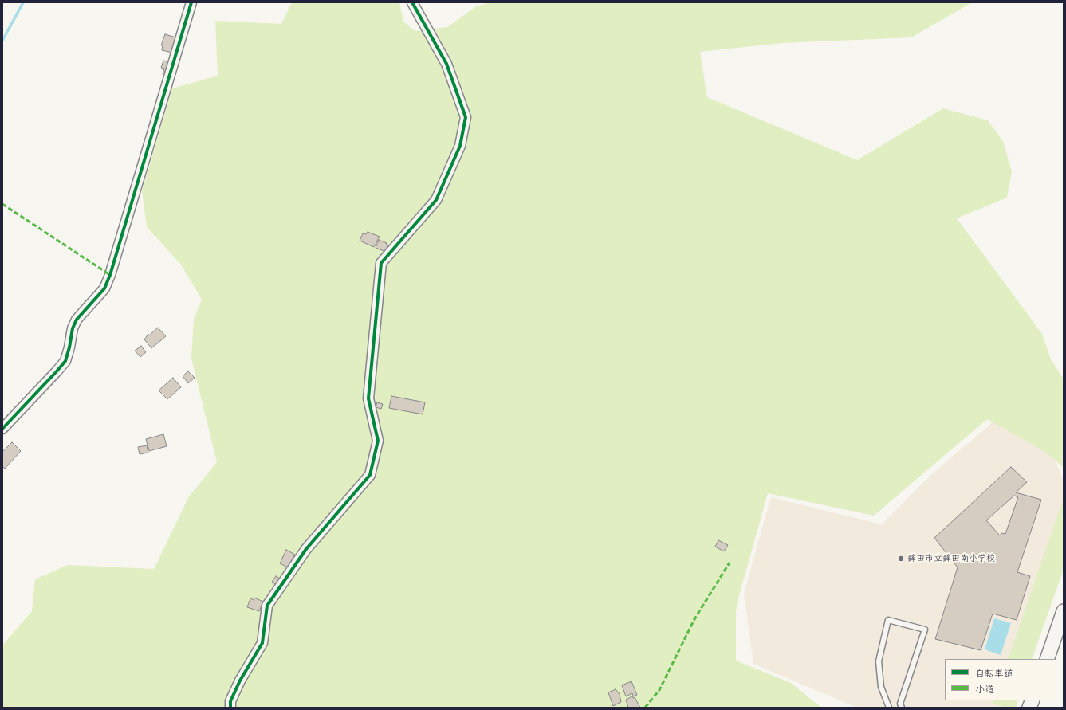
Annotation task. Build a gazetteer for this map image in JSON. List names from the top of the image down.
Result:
{
  "places": ["鉾田市立鉾田南小学校"],
  "legend": ["自転車道", "小道"]
}
